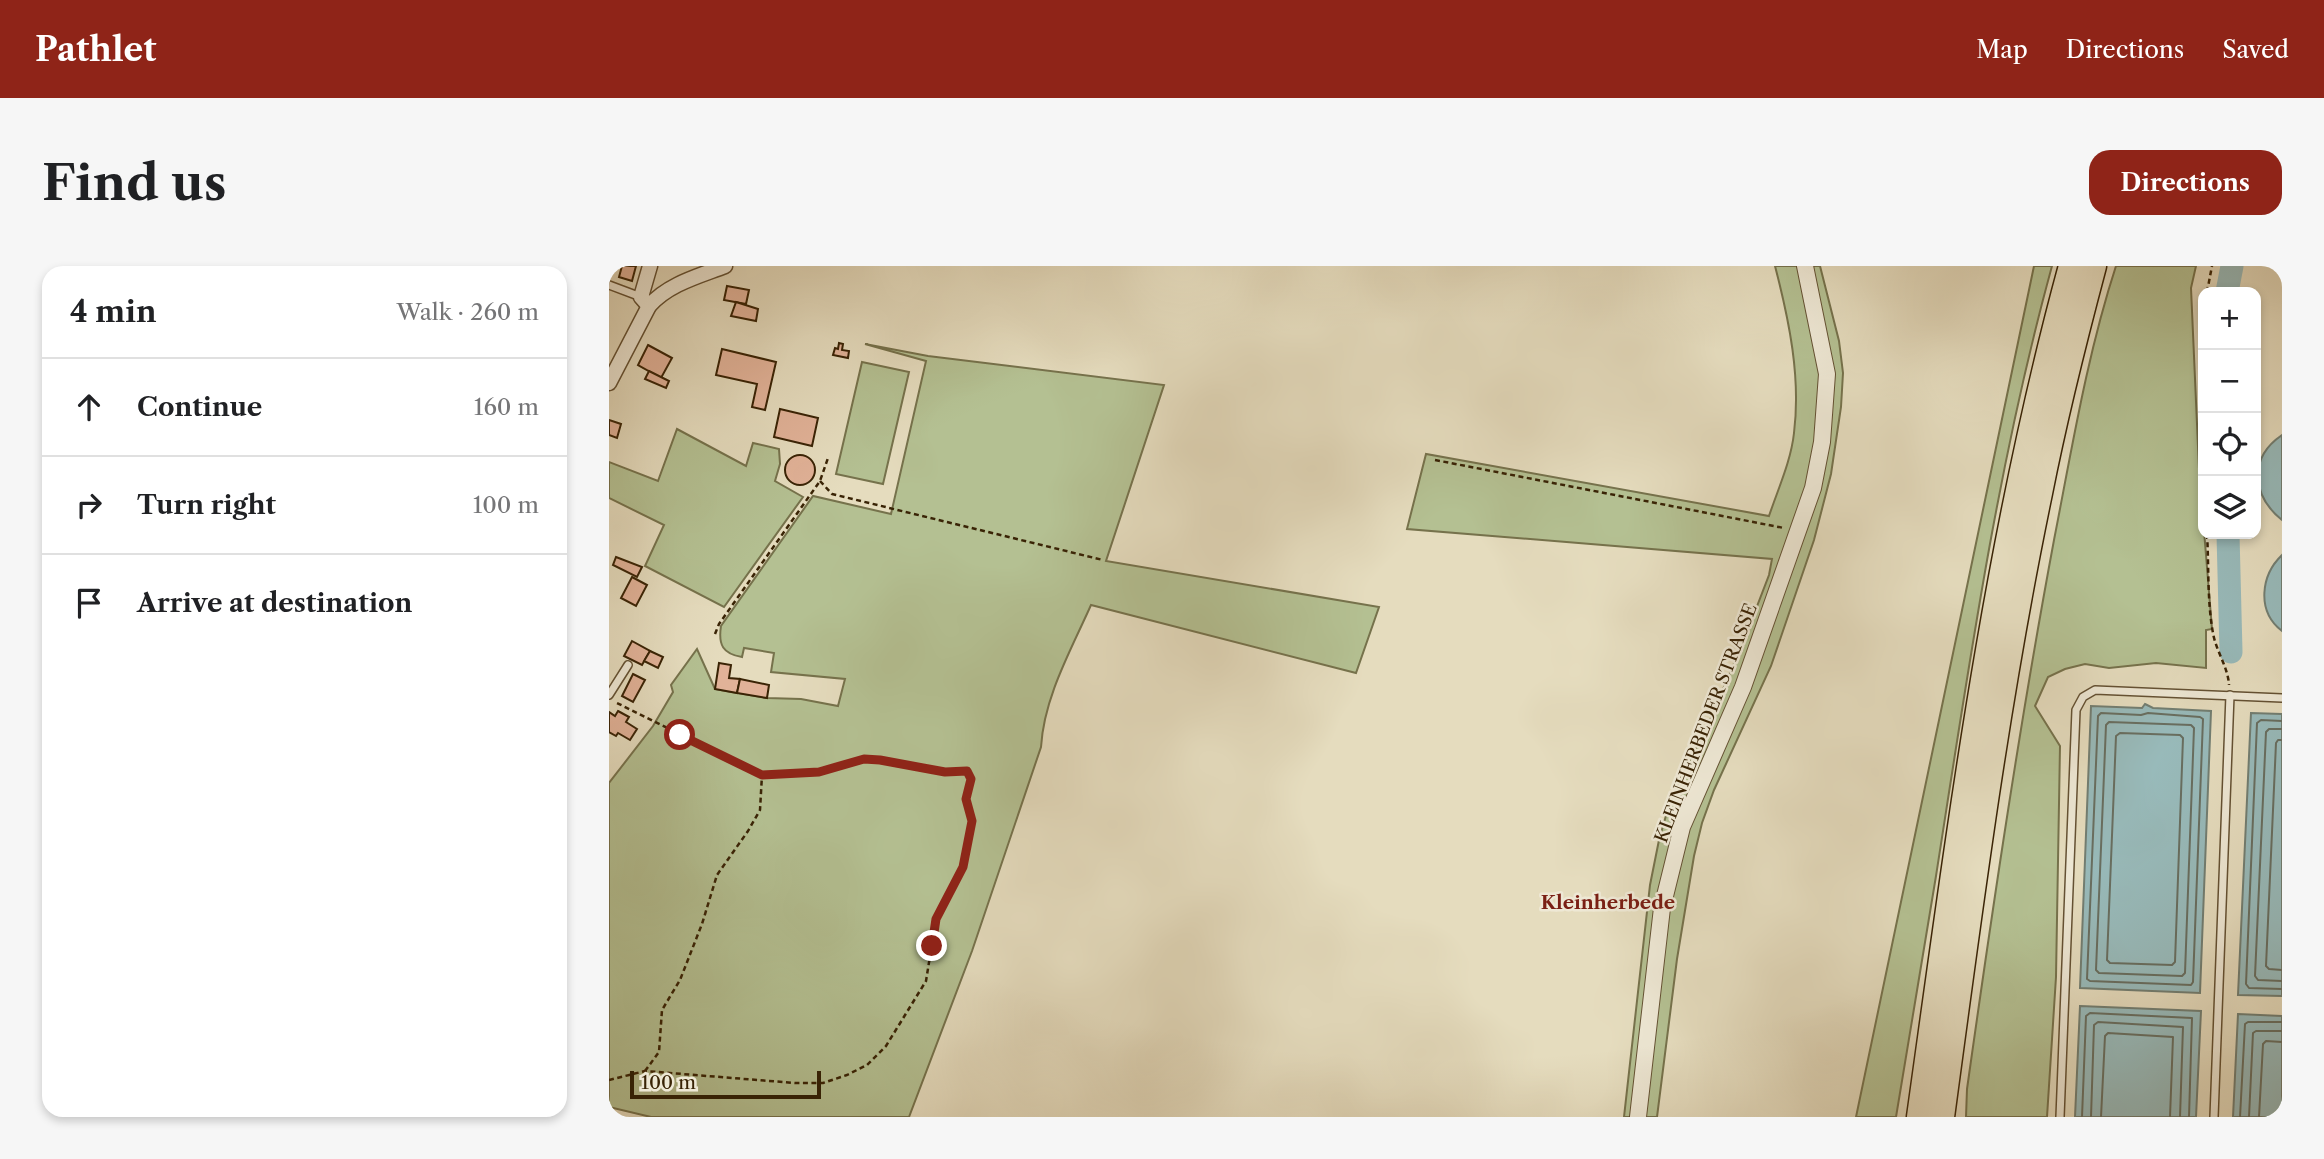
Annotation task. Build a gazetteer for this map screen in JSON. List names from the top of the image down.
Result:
{
  "streets": {
    "street": ["KLEINHERBEDER STRASSE"]
  },
  "districts": ["Kleinherbede"],
  "scale_bar": "100 m",
  "page": {
    "header": "Pathlet",
    "nav": ["Map", "Directions", "Saved"],
    "buttons": "Directions",
    "title": "Find us",
    "heading": ["4 min", "Walk · 260 m"],
    "map_buttons": ["+", "−"],
    "list": [
      ["Continue", "160 m"],
      ["Turn right", "100 m"],
      "Arrive at destination"
    ],
    "scale": "100 m"
  }
}
